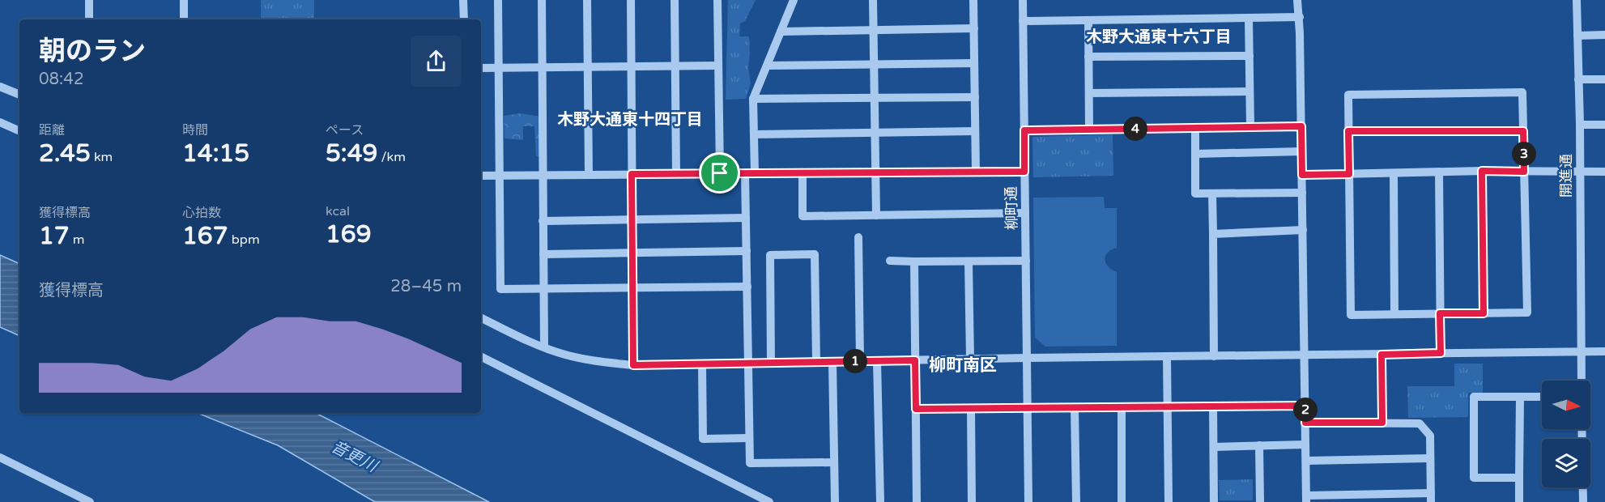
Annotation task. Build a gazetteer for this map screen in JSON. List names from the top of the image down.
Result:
{
  "streets": {
    "street": ["開進通", "柳町通"]
  },
  "districts": ["木野大通東十六丁目", "木野大通東十四丁目", "柳町南区"],
  "water": ["音更川"],
  "north": "right",
  "page": {
    "heading": ["朝のラン", "08:42"],
    "stats": [
      ["距離", "2.45 km"],
      ["時間", "14:15"],
      ["ペース", "5:49 /km"],
      ["獲得標高", "17 m"],
      ["心拍数", "167 bpm"],
      ["kcal", "169"]
    ],
    "pins": [
      "4",
      "3",
      "1",
      "2"
    ],
    "chart": ["獲得標高", "28–45 m"]
  }
}
